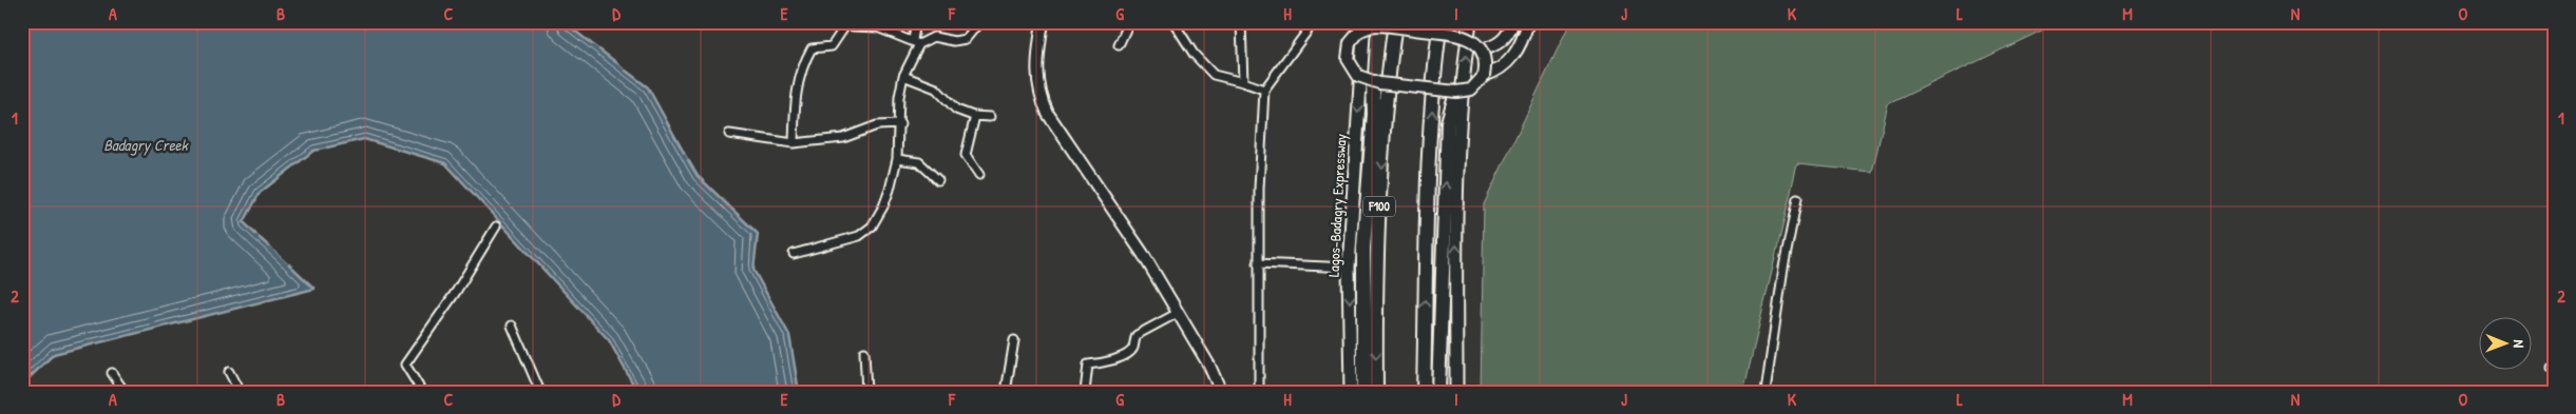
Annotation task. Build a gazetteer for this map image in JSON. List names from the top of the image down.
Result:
{
  "streets": {
    "highway": ["F100"],
    "main road": ["Lagos-Badagry Expressway"]
  },
  "water": ["Badagry Creek"],
  "north": "right",
  "grid": {
    "columns": [
      "A",
      "B",
      "C",
      "D",
      "E",
      "F",
      "G",
      "H",
      "I",
      "J",
      "K",
      "L",
      "M",
      "N",
      "O"
    ],
    "rows": ["1", "2"]
  }
}
